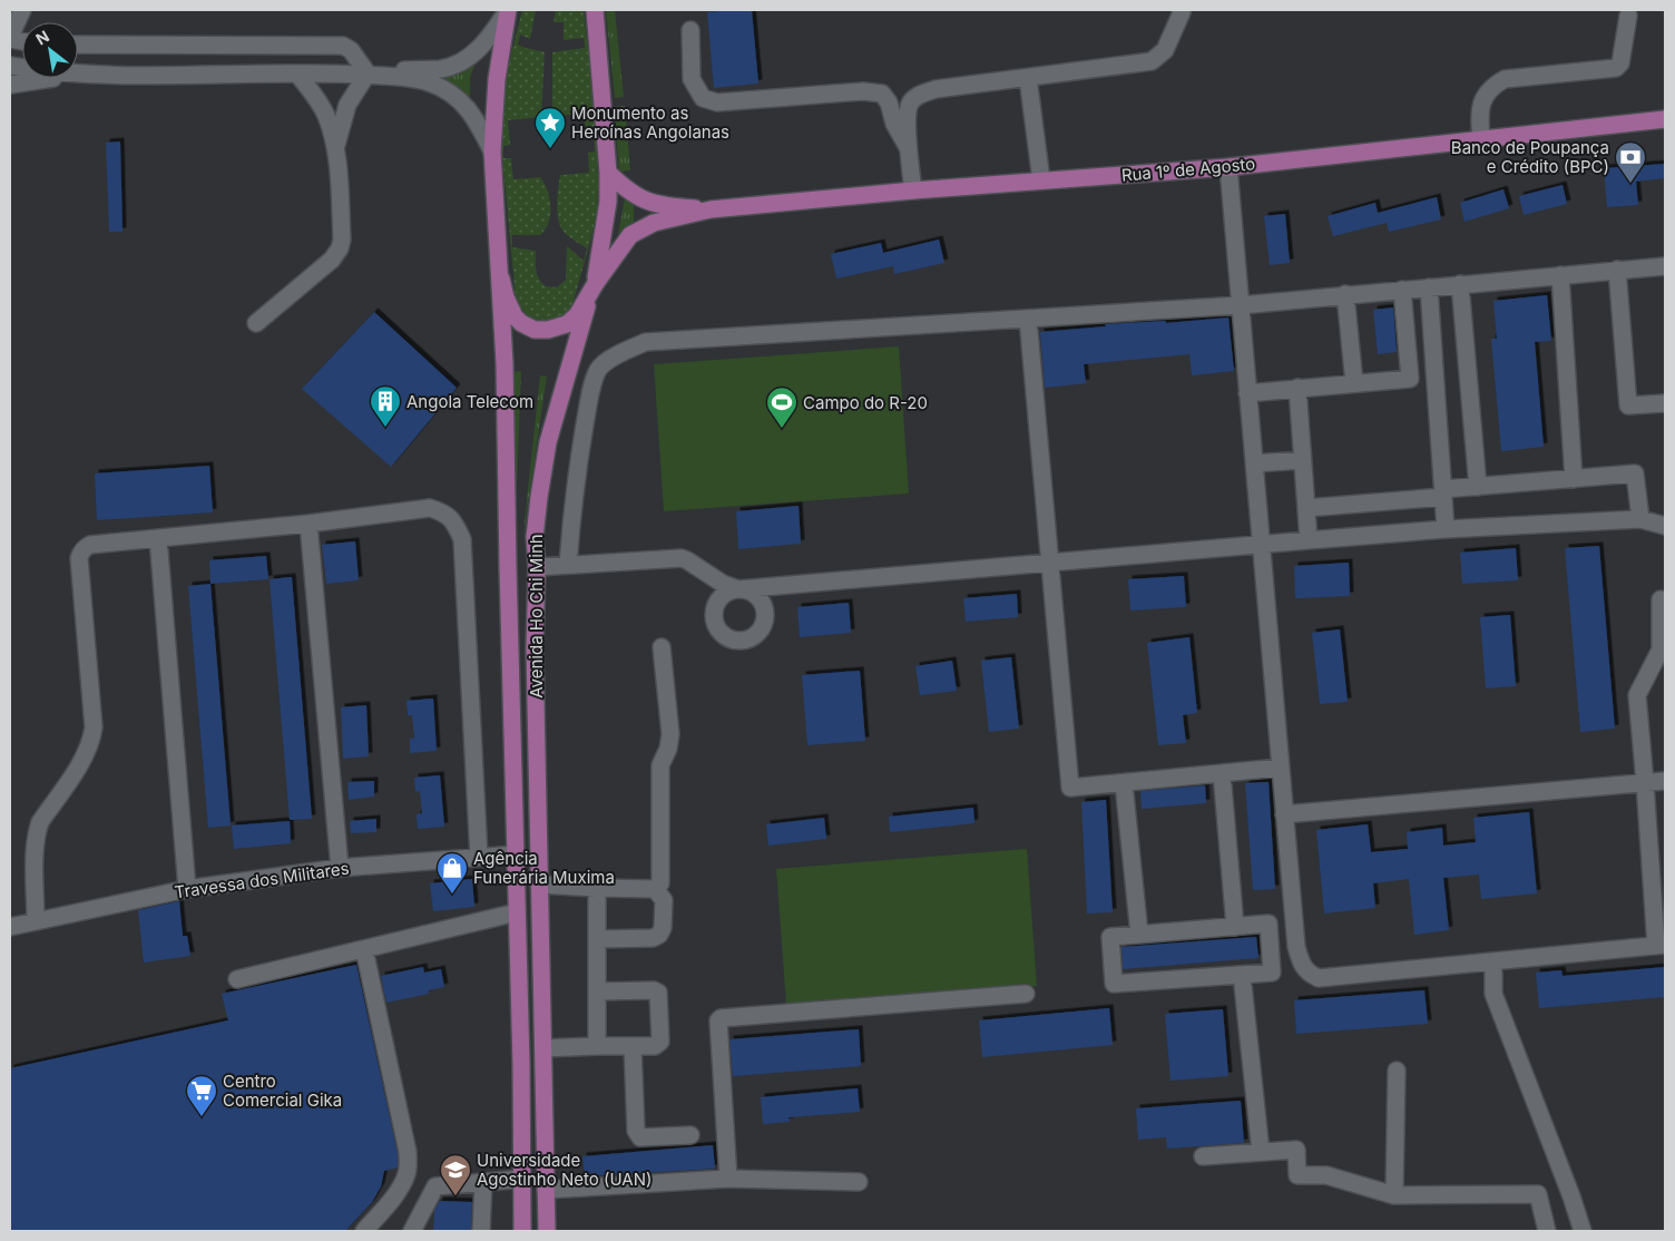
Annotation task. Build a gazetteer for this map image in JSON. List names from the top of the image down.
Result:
{
  "streets": {
    "main road": ["Rua 1º de Agosto", "Avenida Ho Chi Minh"],
    "street": ["Travessa dos Militares"]
  },
  "crossings": [
    ["Avenida Ho Chi Minh", "Travessa dos Militares"]
  ],
  "places": {
    "place": ["Monumento as Heroínas Angolanas"],
    "bank": ["Banco de Poupança e Crédito (BPC)"],
    "building": ["Angola Telecom"],
    "sports": ["Campo do R-20"],
    "shop": ["Agência Funerária Muxima"],
    "supermarket": ["Centro Comercial Gika"],
    "school or university": ["Universidade Agostinho Neto (UAN)"]
  },
  "north": "top left"
}
